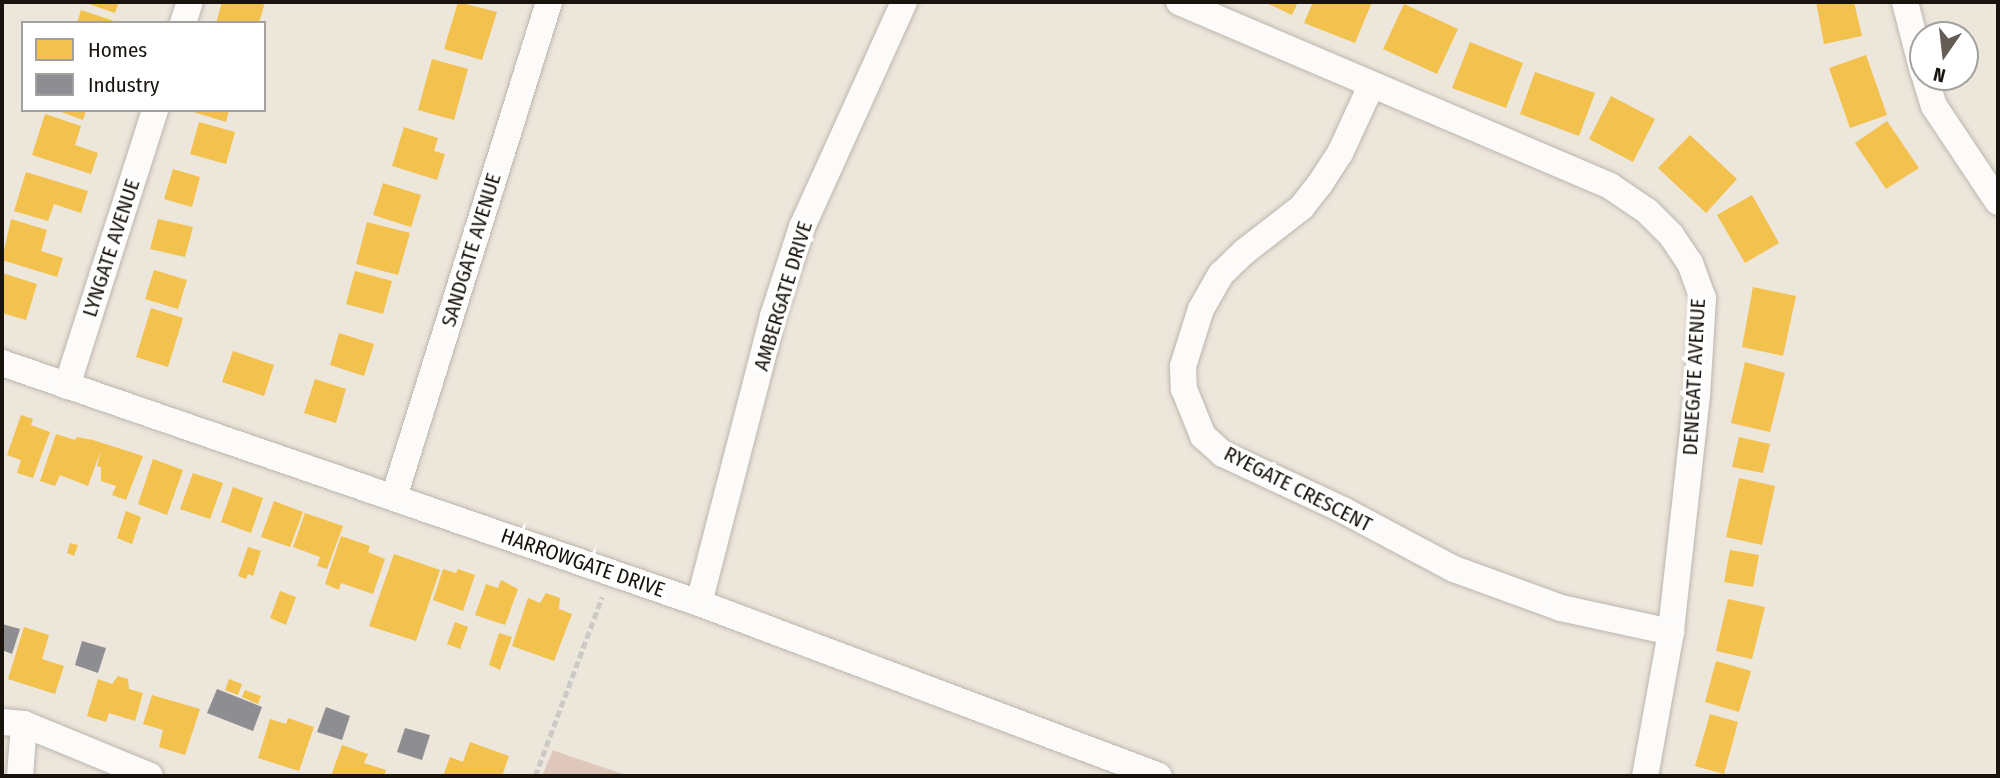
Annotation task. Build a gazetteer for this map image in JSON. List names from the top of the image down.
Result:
{
  "streets": {
    "street": [
      "LYNGATE AVENUE",
      "SANDGATE AVENUE",
      "AMBERGATE DRIVE",
      "DENEGATE AVENUE",
      "RYEGATE CRESCENT",
      "HARROWGATE DRIVE"
    ]
  },
  "crossings": [
    ["LYNGATE AVENUE", "HARROWGATE DRIVE"],
    ["SANDGATE AVENUE", "HARROWGATE DRIVE"],
    ["AMBERGATE DRIVE", "HARROWGATE DRIVE"],
    ["DENEGATE AVENUE", "RYEGATE CRESCENT"]
  ],
  "legend": ["Homes", "Industry"],
  "north": "bottom"
}
